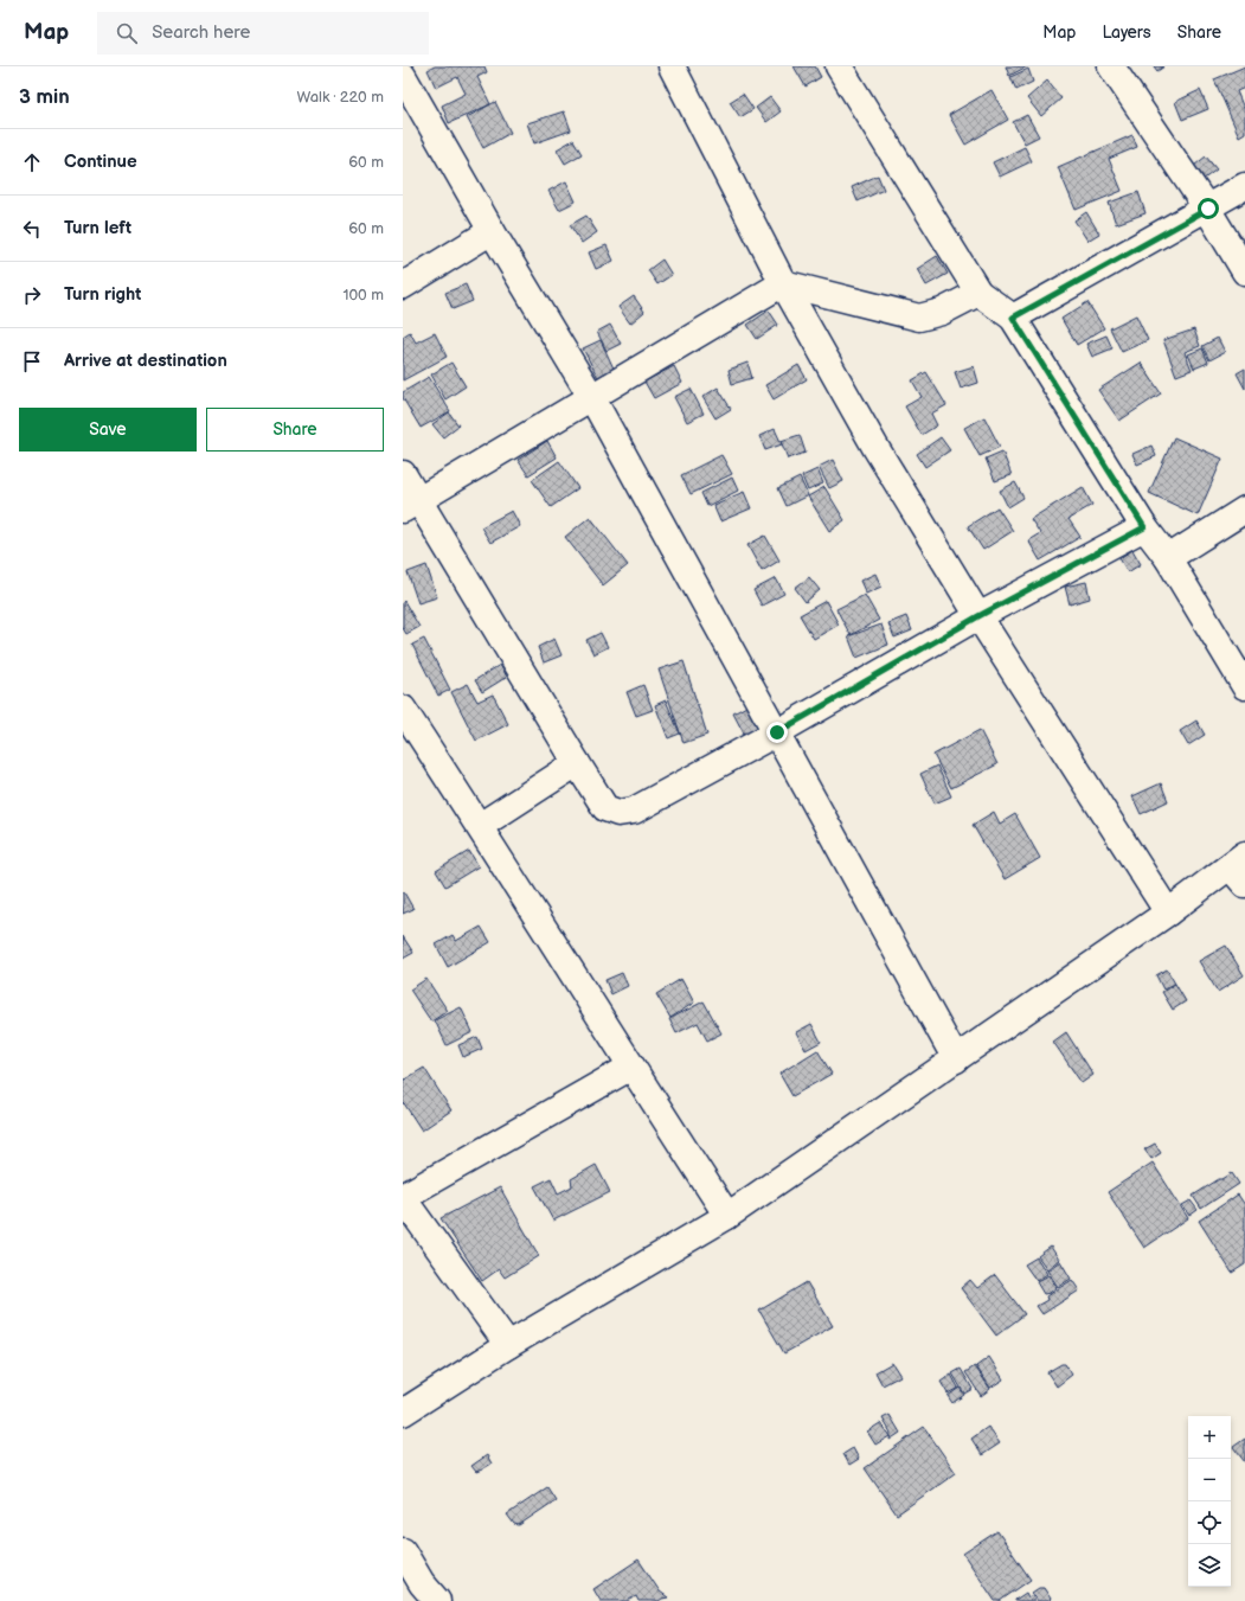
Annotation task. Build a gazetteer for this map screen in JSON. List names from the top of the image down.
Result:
{
  "page": {
    "header": "Map",
    "search": "Search here",
    "nav": ["Map", "Layers", "Share"],
    "heading": ["3 min", "Walk · 220 m"],
    "list": [
      ["Continue", "60 m"],
      ["Turn left", "60 m"],
      ["Turn right", "100 m"],
      "Arrive at destination"
    ],
    "buttons": ["Save", "Share"],
    "map_buttons": ["+", "−"]
  }
}
